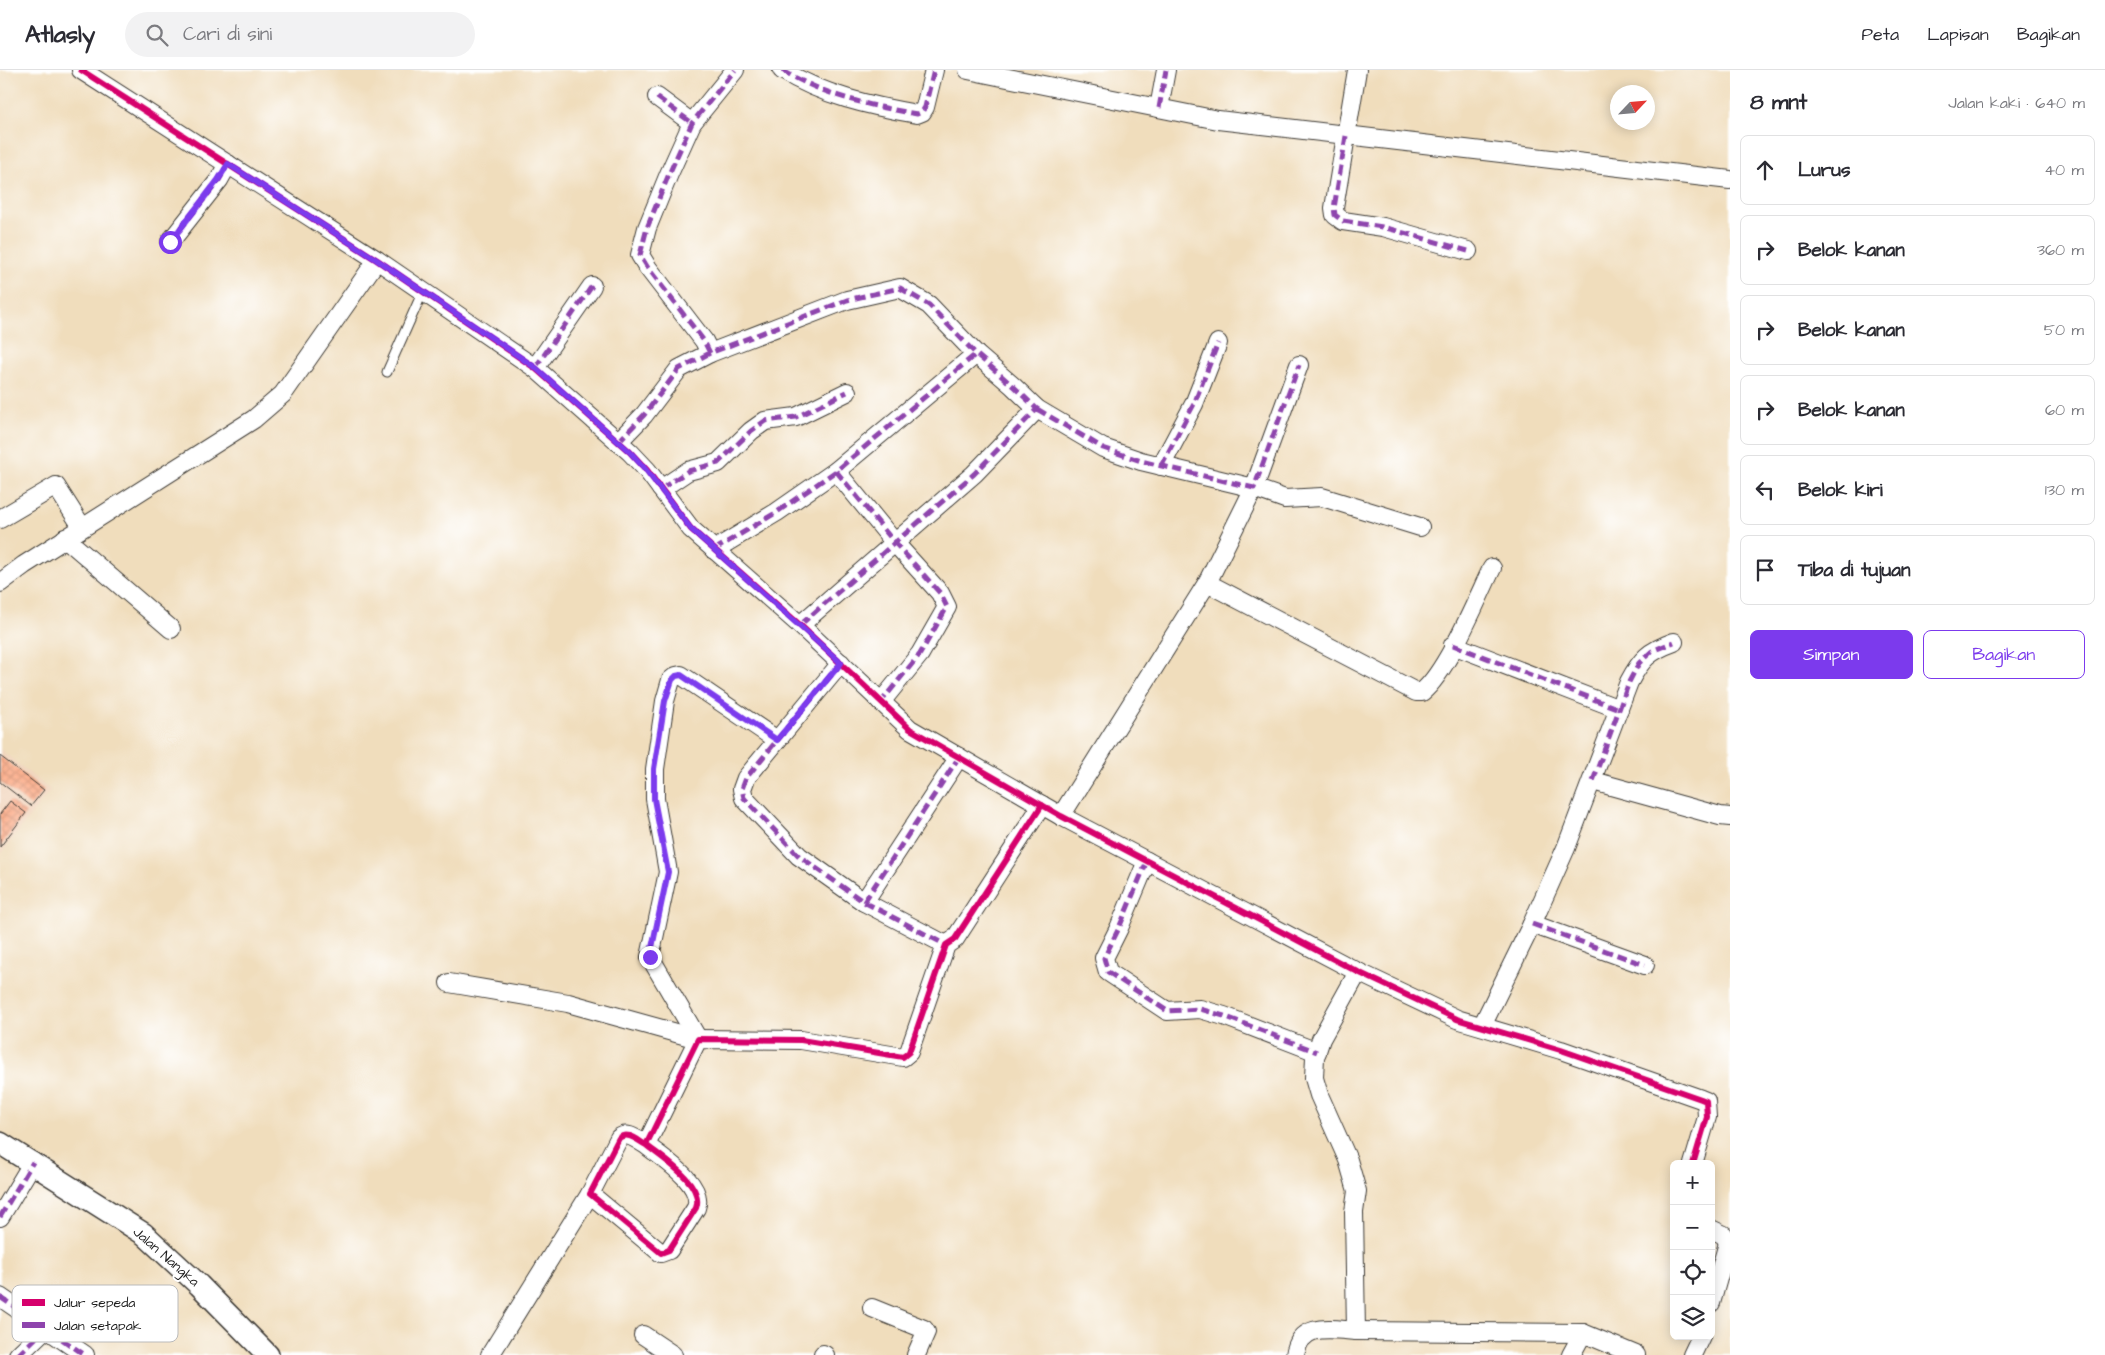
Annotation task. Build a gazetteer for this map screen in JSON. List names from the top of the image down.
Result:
{
  "streets": {
    "street": ["Jalan Nangka"]
  },
  "legend": ["Jalur sepeda", "Jalan setapak"],
  "north": "top right",
  "page": {
    "header": "Atlasly",
    "search": "Cari di sini",
    "nav": ["Peta", "Lapisan", "Bagikan"],
    "heading": ["8 mnt", "Jalan kaki · 640 m"],
    "list": [
      ["Lurus", "40 m"],
      ["Belok kanan", "360 m"],
      ["Belok kanan", "50 m"],
      ["Belok kanan", "60 m"],
      ["Belok kiri", "130 m"],
      "Tiba di tujuan"
    ],
    "buttons": ["Simpan", "Bagikan"],
    "map_buttons": ["+", "−"]
  }
}
